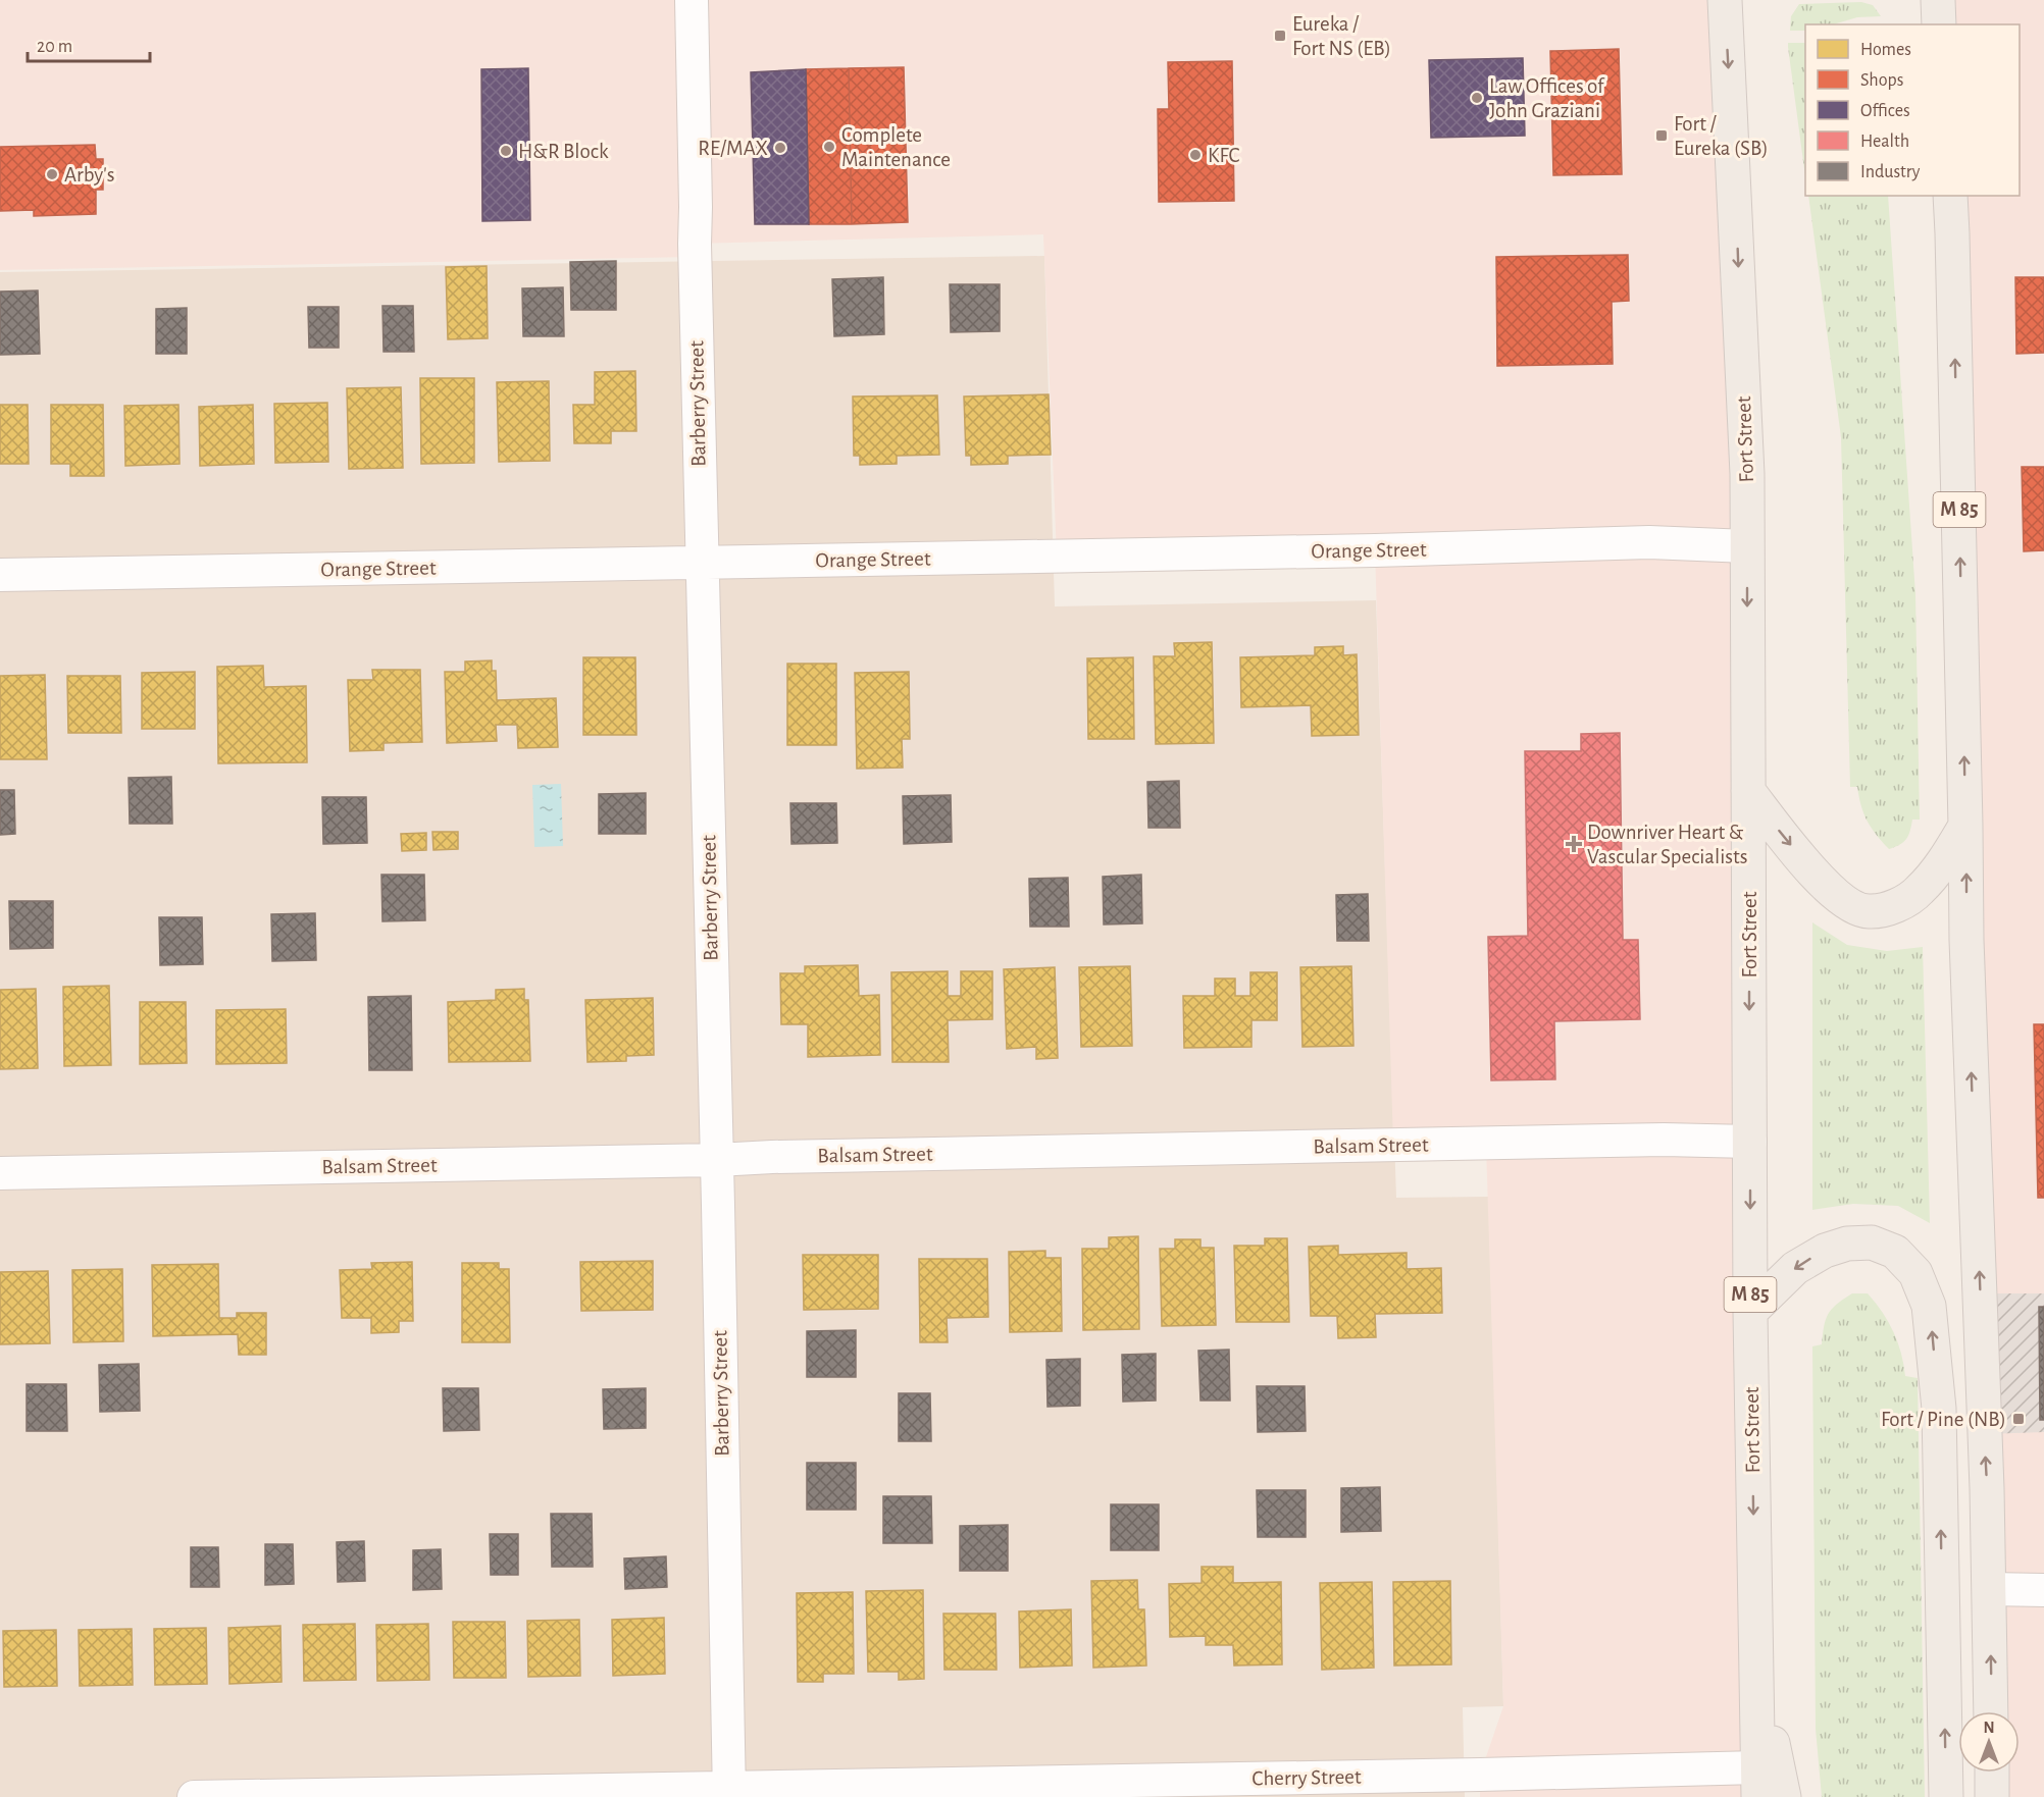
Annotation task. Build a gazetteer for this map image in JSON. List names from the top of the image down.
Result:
{
  "streets": {
    "main road": ["Fort Street", "M 85"],
    "street": [
      "Barberry Street",
      "Orange Street",
      "Balsam Street",
      "Cherry Street"
    ]
  },
  "crossings": [
    ["Barberry Street", "Orange Street"],
    ["Barberry Street", "Balsam Street"],
    ["Barberry Street", "Cherry Street"],
    ["Fort Street", "Orange Street"],
    ["Fort Street", "Balsam Street"],
    ["Fort Street", "Cherry Street"]
  ],
  "places": {
    "transit": ["Eureka / Fort NS (EB)", "Fort / Eureka (SB)", "Fort / Pine (NB)"],
    "other": [
      "Law Offices of John Graziani",
      "Complete Maintenance",
      "RE/MAX",
      "H&R Block",
      "KFC",
      "Arby's"
    ],
    "health": ["Downriver Heart & Vascular Specialists"]
  },
  "legend": [
    "Homes",
    "Shops",
    "Offices",
    "Health",
    "Industry"
  ],
  "scale_bar": "20 m",
  "north": "top"
}
